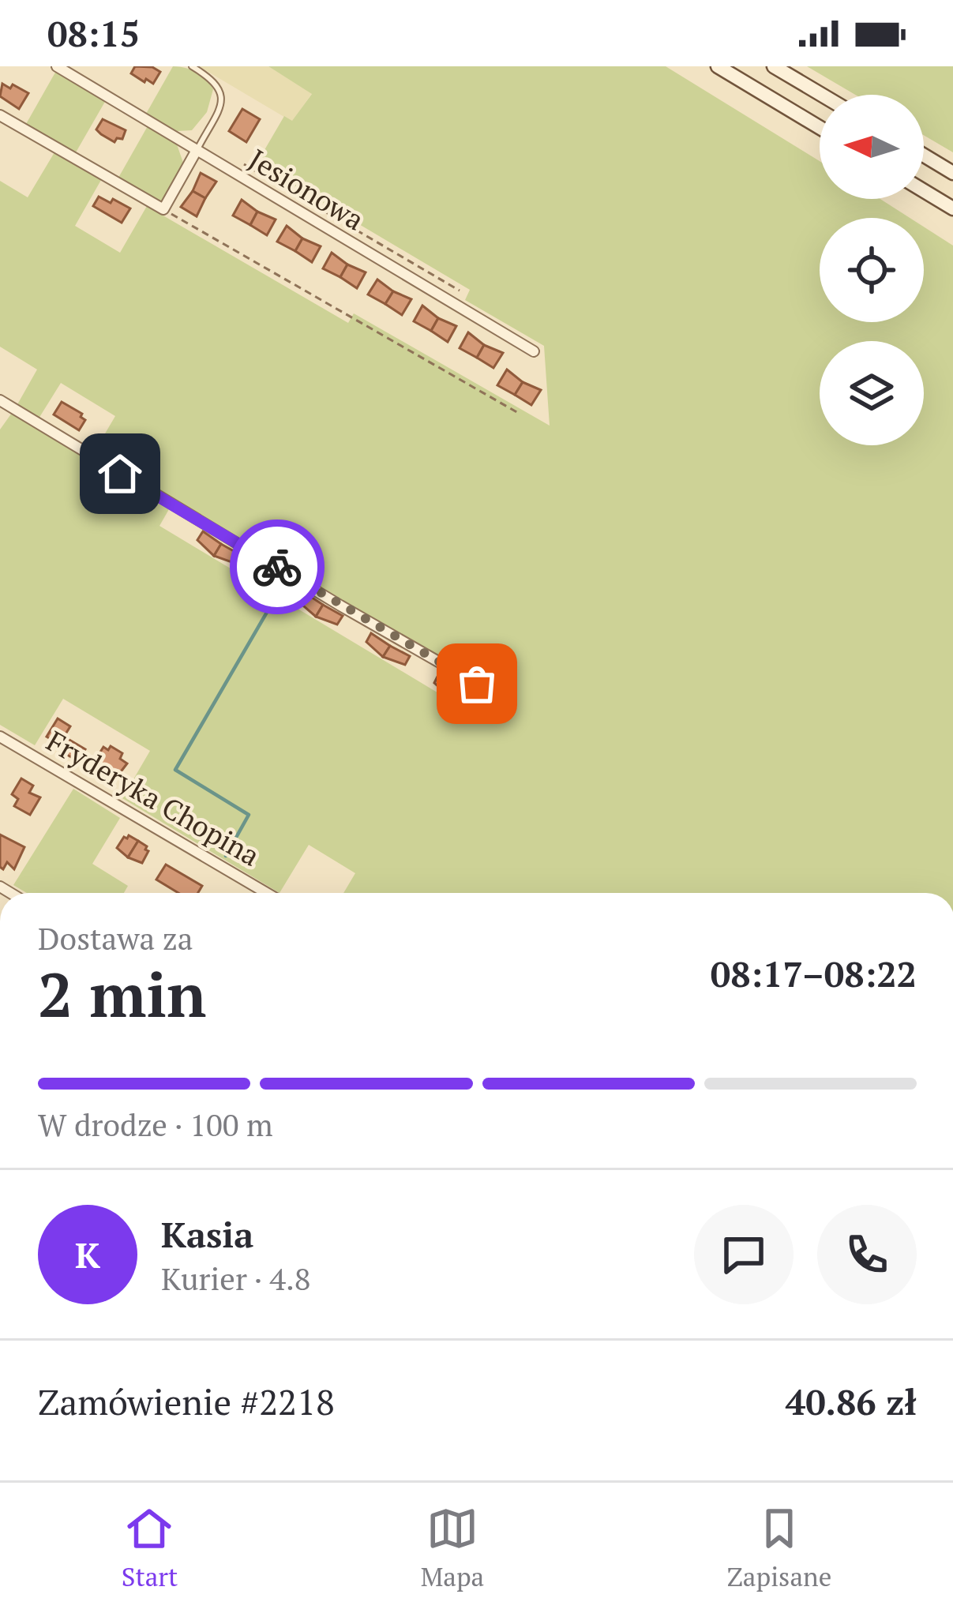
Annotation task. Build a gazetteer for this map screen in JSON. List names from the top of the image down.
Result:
{
  "streets": {
    "street": ["Jesionowa", "Fryderyka Chopina"]
  },
  "north": "left",
  "page": {
    "status": "08:15",
    "heading": ["2 min", "Dostawa za", "08:17–08:22"],
    "panel": [
      "Kasia",
      "Kurier · 4.8",
      "Zamówienie #2218",
      "40.86 zł"
    ],
    "bar": "W drodze · 100 m",
    "round": "K",
    "tabs": ["Start", "Mapa", "Zapisane"]
  }
}
